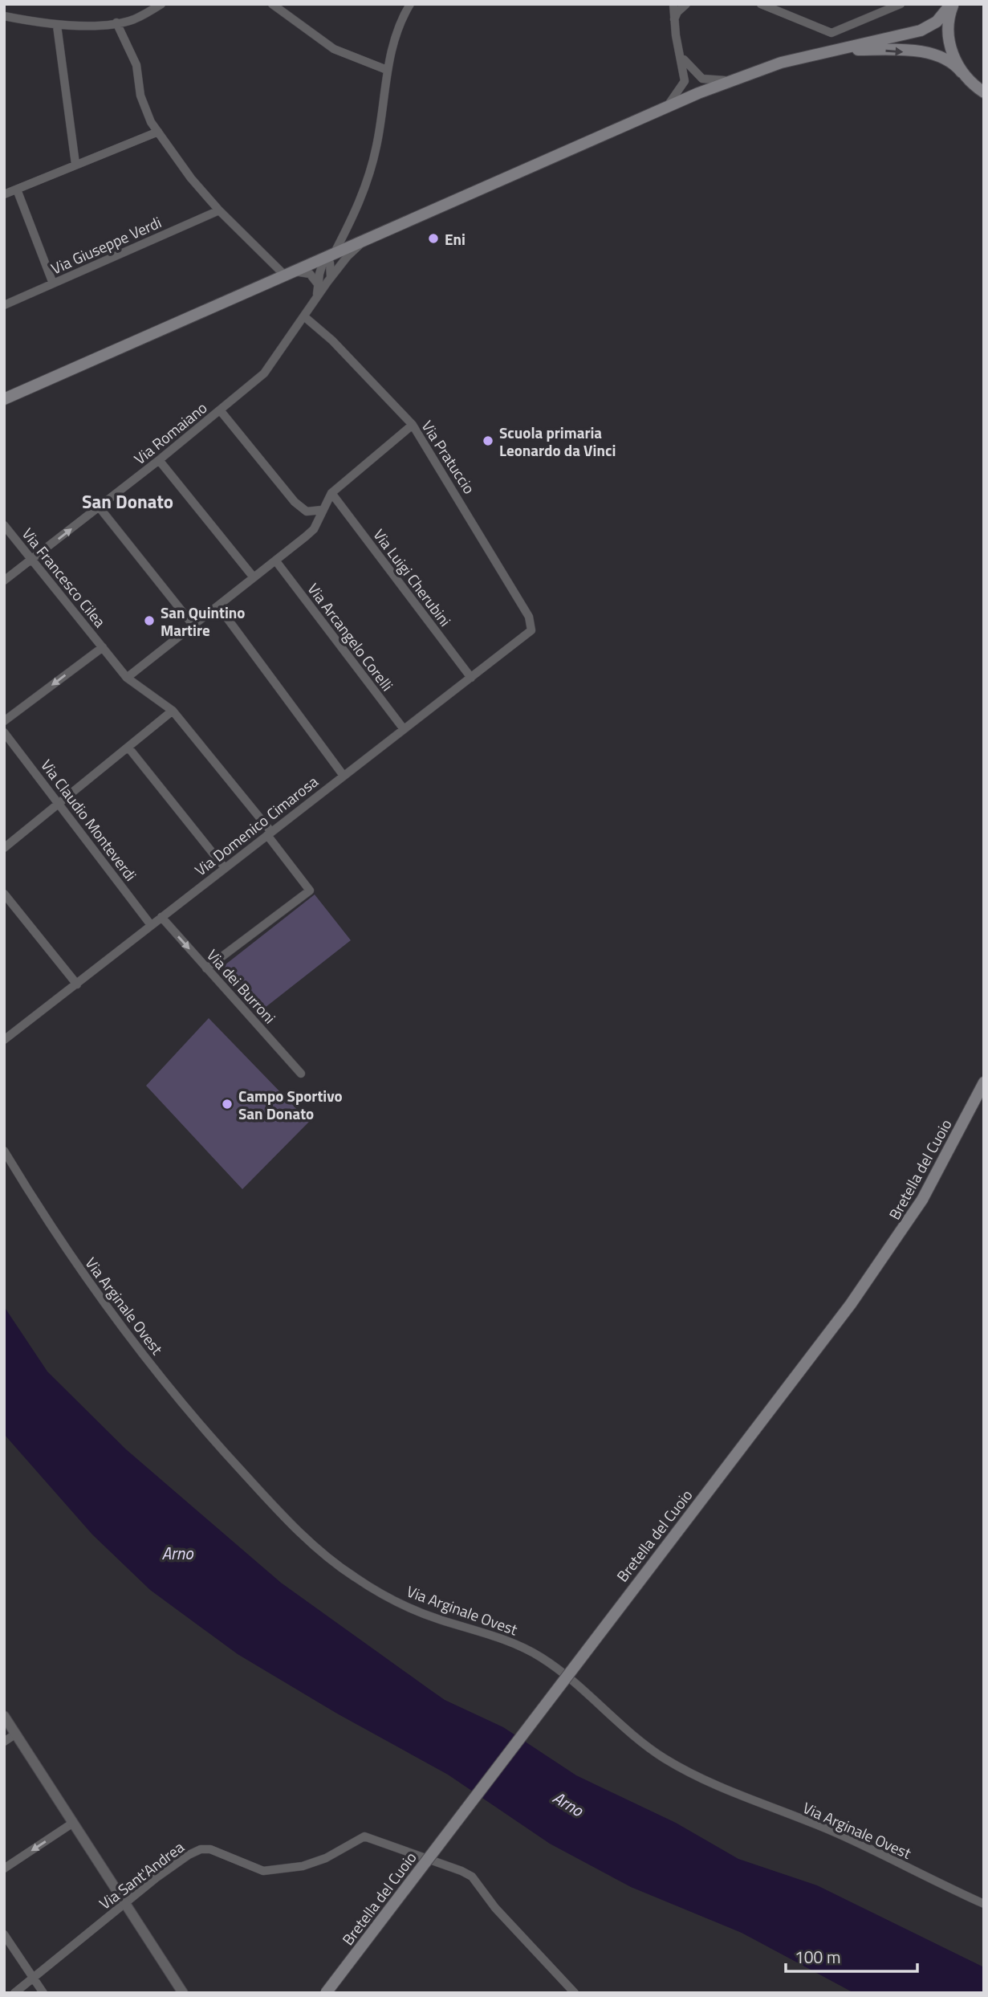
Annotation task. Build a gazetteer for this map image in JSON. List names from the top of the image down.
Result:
{
  "streets": {
    "main road": ["Bretella del Cuoio"],
    "street": [
      "Via Giuseppe Verdi",
      "Via Romaiano",
      "Via Pratuccio",
      "Via Francesco Cilea",
      "Via Luigi Cherubini",
      "Via Arcangelo Corelli",
      "Via Claudio Monteverdi",
      "Via Domenico Cimarosa",
      "Via dei Burroni",
      "Via Arginale Ovest",
      "Via Sant'Andrea"
    ]
  },
  "crossings": [
    ["Via Romaiano", "Via Pratuccio"],
    ["Via Romaiano", "Via Francesco Cilea"],
    ["Via Pratuccio", "Via Domenico Cimarosa"],
    ["Via Francesco Cilea", "Via Domenico Cimarosa"],
    ["Via Francesco Cilea", "Via dei Burroni"],
    ["Via Luigi Cherubini", "Via Domenico Cimarosa"],
    ["Via Arcangelo Corelli", "Via Domenico Cimarosa"],
    ["Via Claudio Monteverdi", "Via Domenico Cimarosa"],
    ["Via Domenico Cimarosa", "Via dei Burroni"]
  ],
  "districts": ["San Donato"],
  "water": ["Arno"],
  "places": [
    "Eni",
    "Scuola primaria Leonardo da Vinci",
    "San Quintino Martire",
    "Campo Sportivo San Donato"
  ],
  "scale_bar": "100 m"
}
